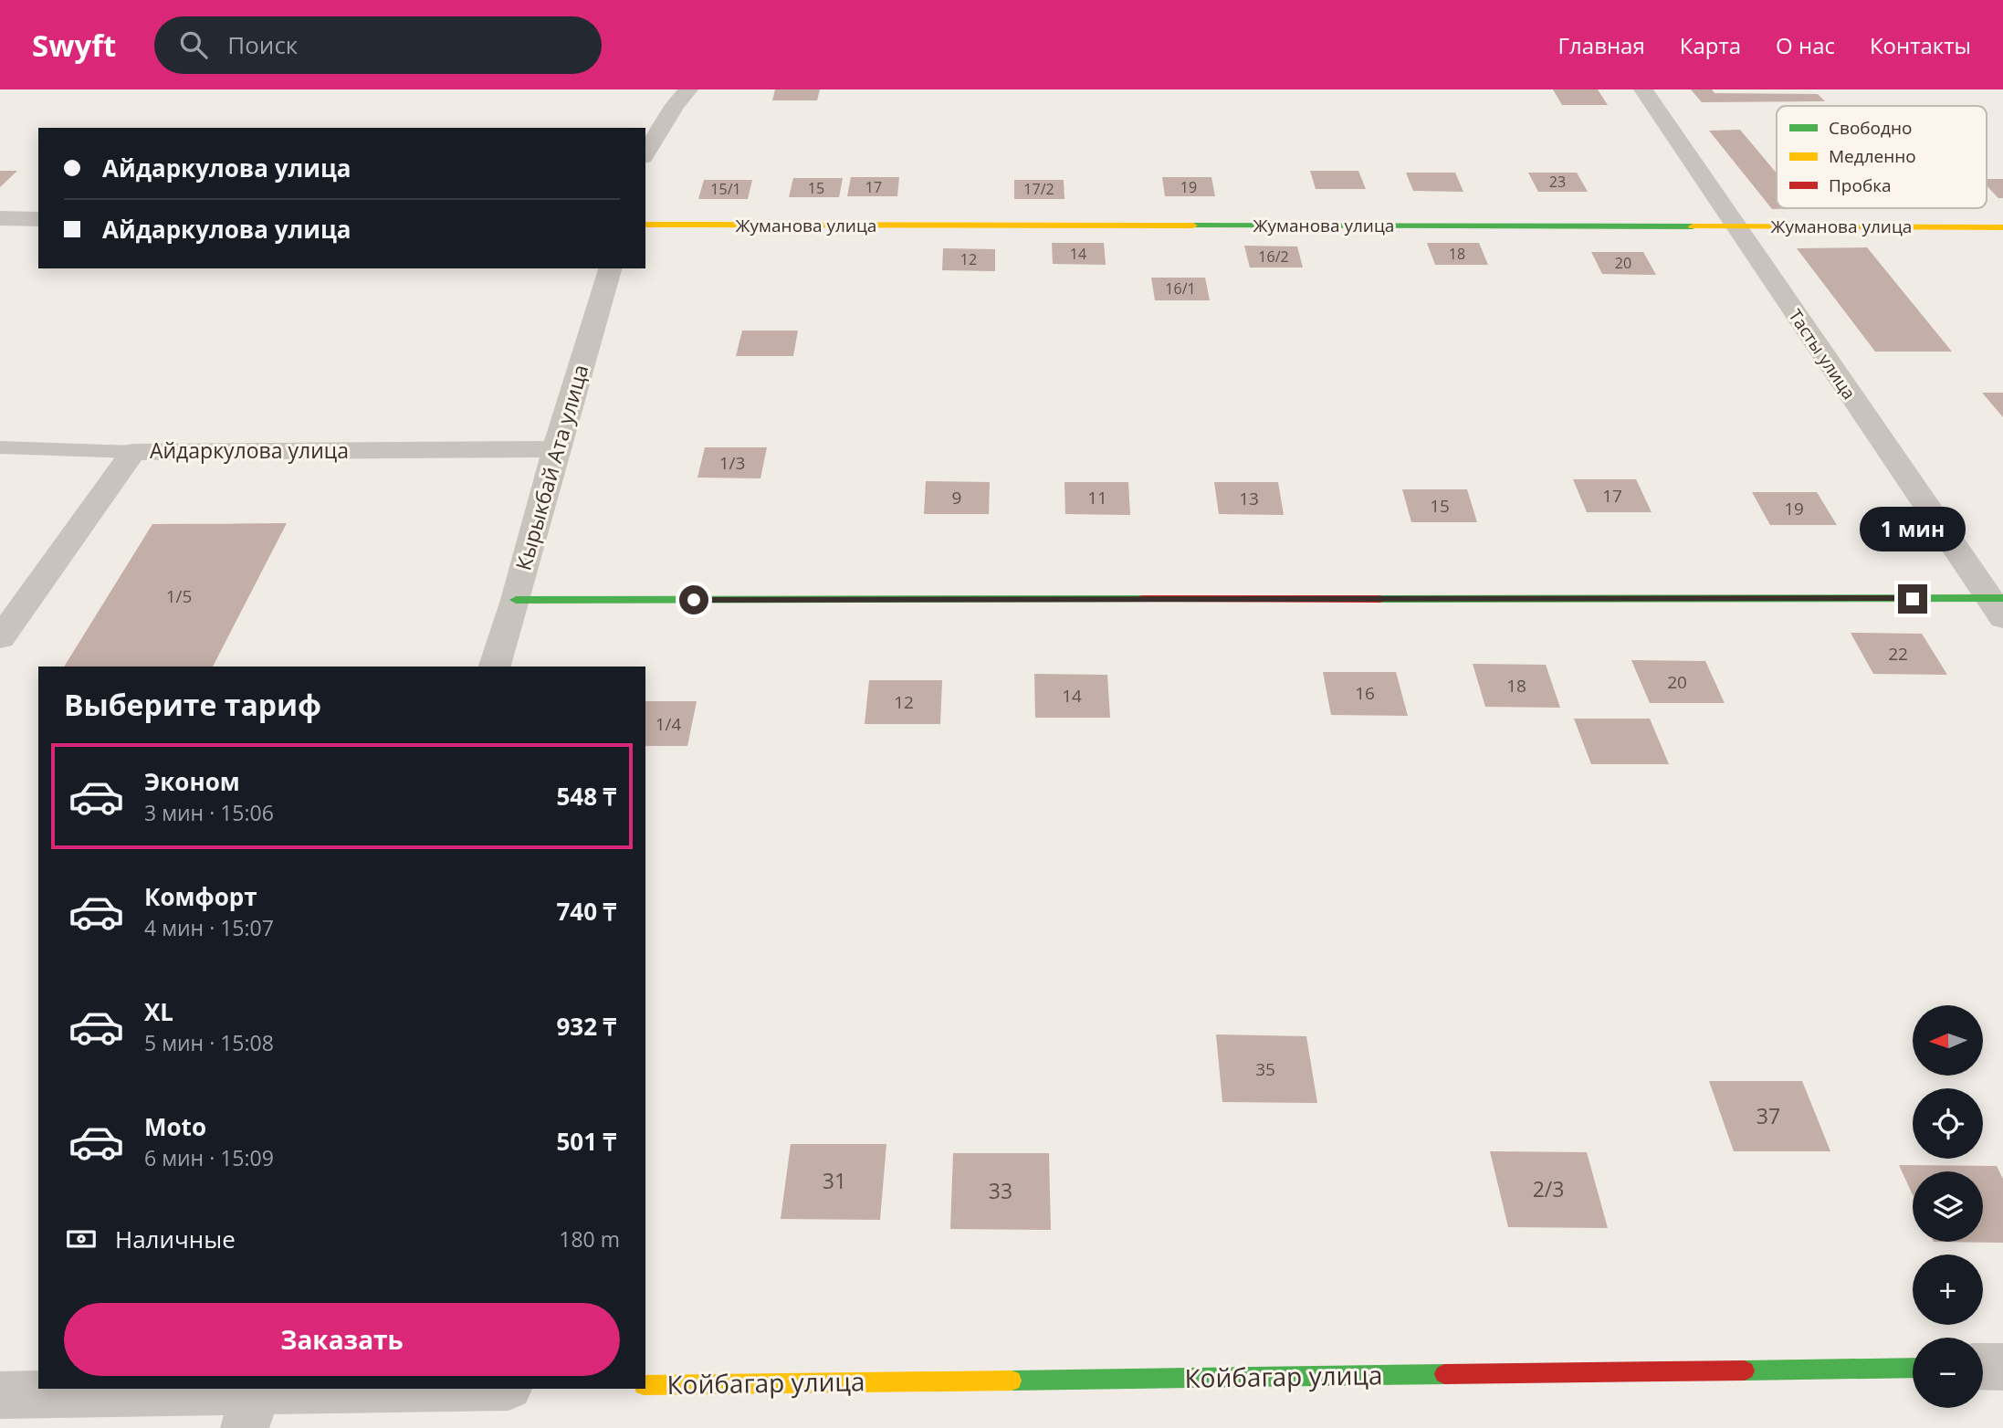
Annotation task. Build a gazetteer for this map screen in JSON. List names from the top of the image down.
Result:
{
  "streets": {
    "street": [
      "Жуманова улица",
      "Тасты улица",
      "Айдаркулова улица",
      "Кырыкбай Ата улица",
      "Койбагар улица"
    ]
  },
  "crossings": [
    ["Жуманова улица", "Тасты улица"],
    ["Айдаркулова улица", "Кырыкбай Ата улица"]
  ],
  "house_numbers": [
    "23",
    "17",
    "19",
    "15",
    "15/1",
    "17/2",
    "14",
    "18",
    "16/2",
    "12",
    "20",
    "16/1",
    "1/3",
    "17",
    "9",
    "11",
    "13",
    "15",
    "19",
    "1/5",
    "22",
    "20",
    "18",
    "16",
    "14",
    "12",
    "1/4",
    "35",
    "37",
    "31",
    "2/3",
    "33"
  ],
  "legend": ["Свободно", "Медленно", "Пробка"],
  "north": "left",
  "page": {
    "header": "Swyft",
    "search": "Поиск",
    "nav": [
      "Главная",
      "Карта",
      "О нас",
      "Контакты"
    ],
    "banner": ["Айдаркулова улица", "Айдаркулова улица"],
    "bubble": "1 мин",
    "heading": "Выберите тариф",
    "list": [
      {
        "name": "Эконом",
        "note": "3 мин · 15:06",
        "value": "548 ₸"
      },
      {
        "name": "Комфорт",
        "note": "4 мин · 15:07",
        "value": "740 ₸"
      },
      {
        "name": "XL",
        "note": "5 мин · 15:08",
        "value": "932 ₸"
      },
      {
        "name": "Moto",
        "note": "6 мин · 15:09",
        "value": "501 ₸"
      }
    ],
    "map_buttons": ["+", "−"],
    "pay": ["Наличные", "180 m"],
    "buttons": "Заказать"
  }
}
